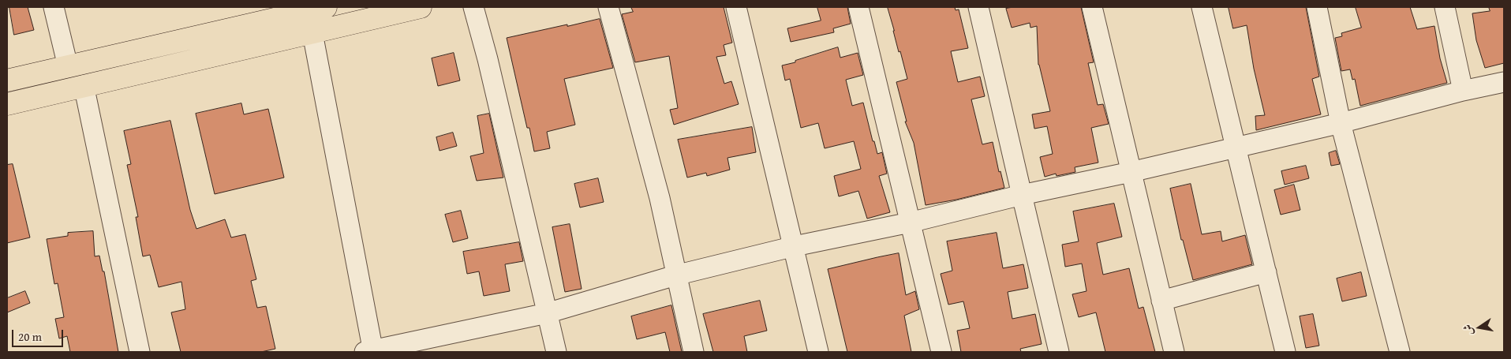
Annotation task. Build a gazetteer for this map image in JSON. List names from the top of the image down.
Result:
{
  "scale_bar": "20 m",
  "north": "left"
}
